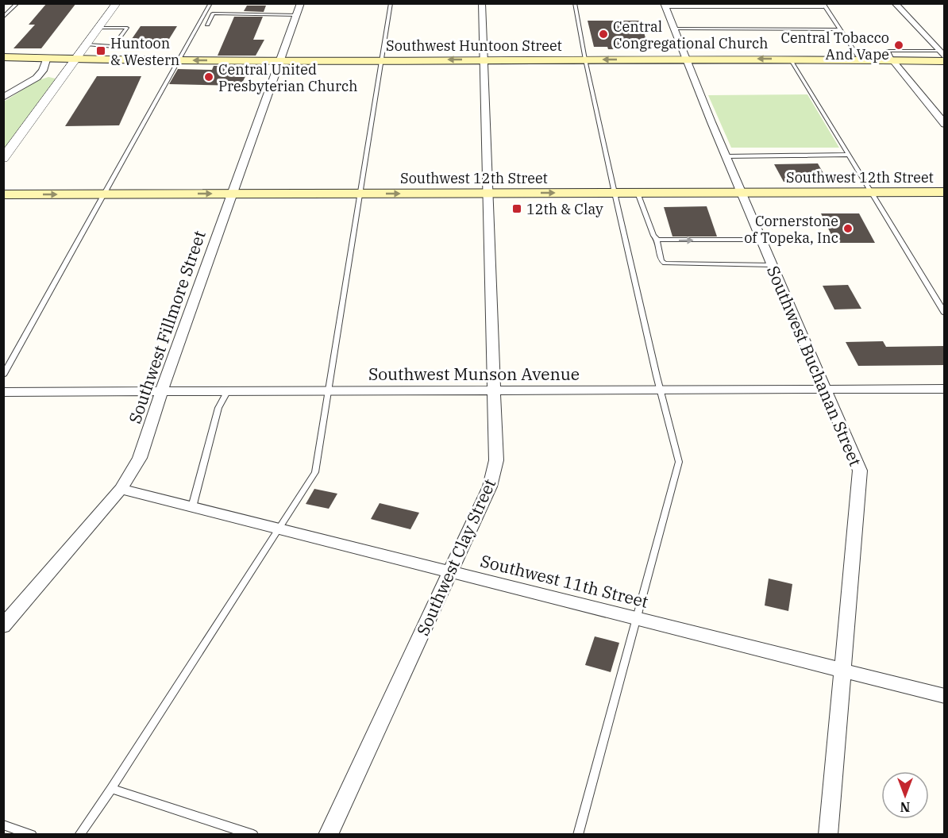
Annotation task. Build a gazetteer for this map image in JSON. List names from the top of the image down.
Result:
{
  "streets": {
    "main road": ["Southwest Huntoon Street", "Southwest 12th Street"],
    "street": [
      "Southwest Fillmore Street",
      "Southwest Buchanan Street",
      "Southwest Munson Avenue",
      "Southwest Clay Street",
      "Southwest 11th Street"
    ]
  },
  "crossings": [
    ["Southwest Huntoon Street", "Southwest Fillmore Street"],
    ["Southwest Huntoon Street", "Southwest Buchanan Street"],
    ["Southwest Huntoon Street", "Southwest Clay Street"],
    ["Southwest 12th Street", "Southwest Fillmore Street"],
    ["Southwest 12th Street", "Southwest Buchanan Street"],
    ["Southwest 12th Street", "Southwest Clay Street"],
    ["Southwest Fillmore Street", "Southwest Munson Avenue"],
    ["Southwest Fillmore Street", "Southwest 11th Street"],
    ["Southwest Buchanan Street", "Southwest Munson Avenue"],
    ["Southwest Buchanan Street", "Southwest 11th Street"],
    ["Southwest Munson Avenue", "Southwest Clay Street"],
    ["Southwest Clay Street", "Southwest 11th Street"]
  ],
  "one_way": ["Southwest Huntoon Street", "Southwest 12th Street"],
  "places": {
    "other": [
      "Central Congregational Church",
      "Central Tobacco And Vape",
      "Central United Presbyterian Church",
      "Cornerstone of Topeka, Inc"
    ],
    "transit": ["Huntoon & Western", "12th & Clay"]
  },
  "north": "bottom"
}
